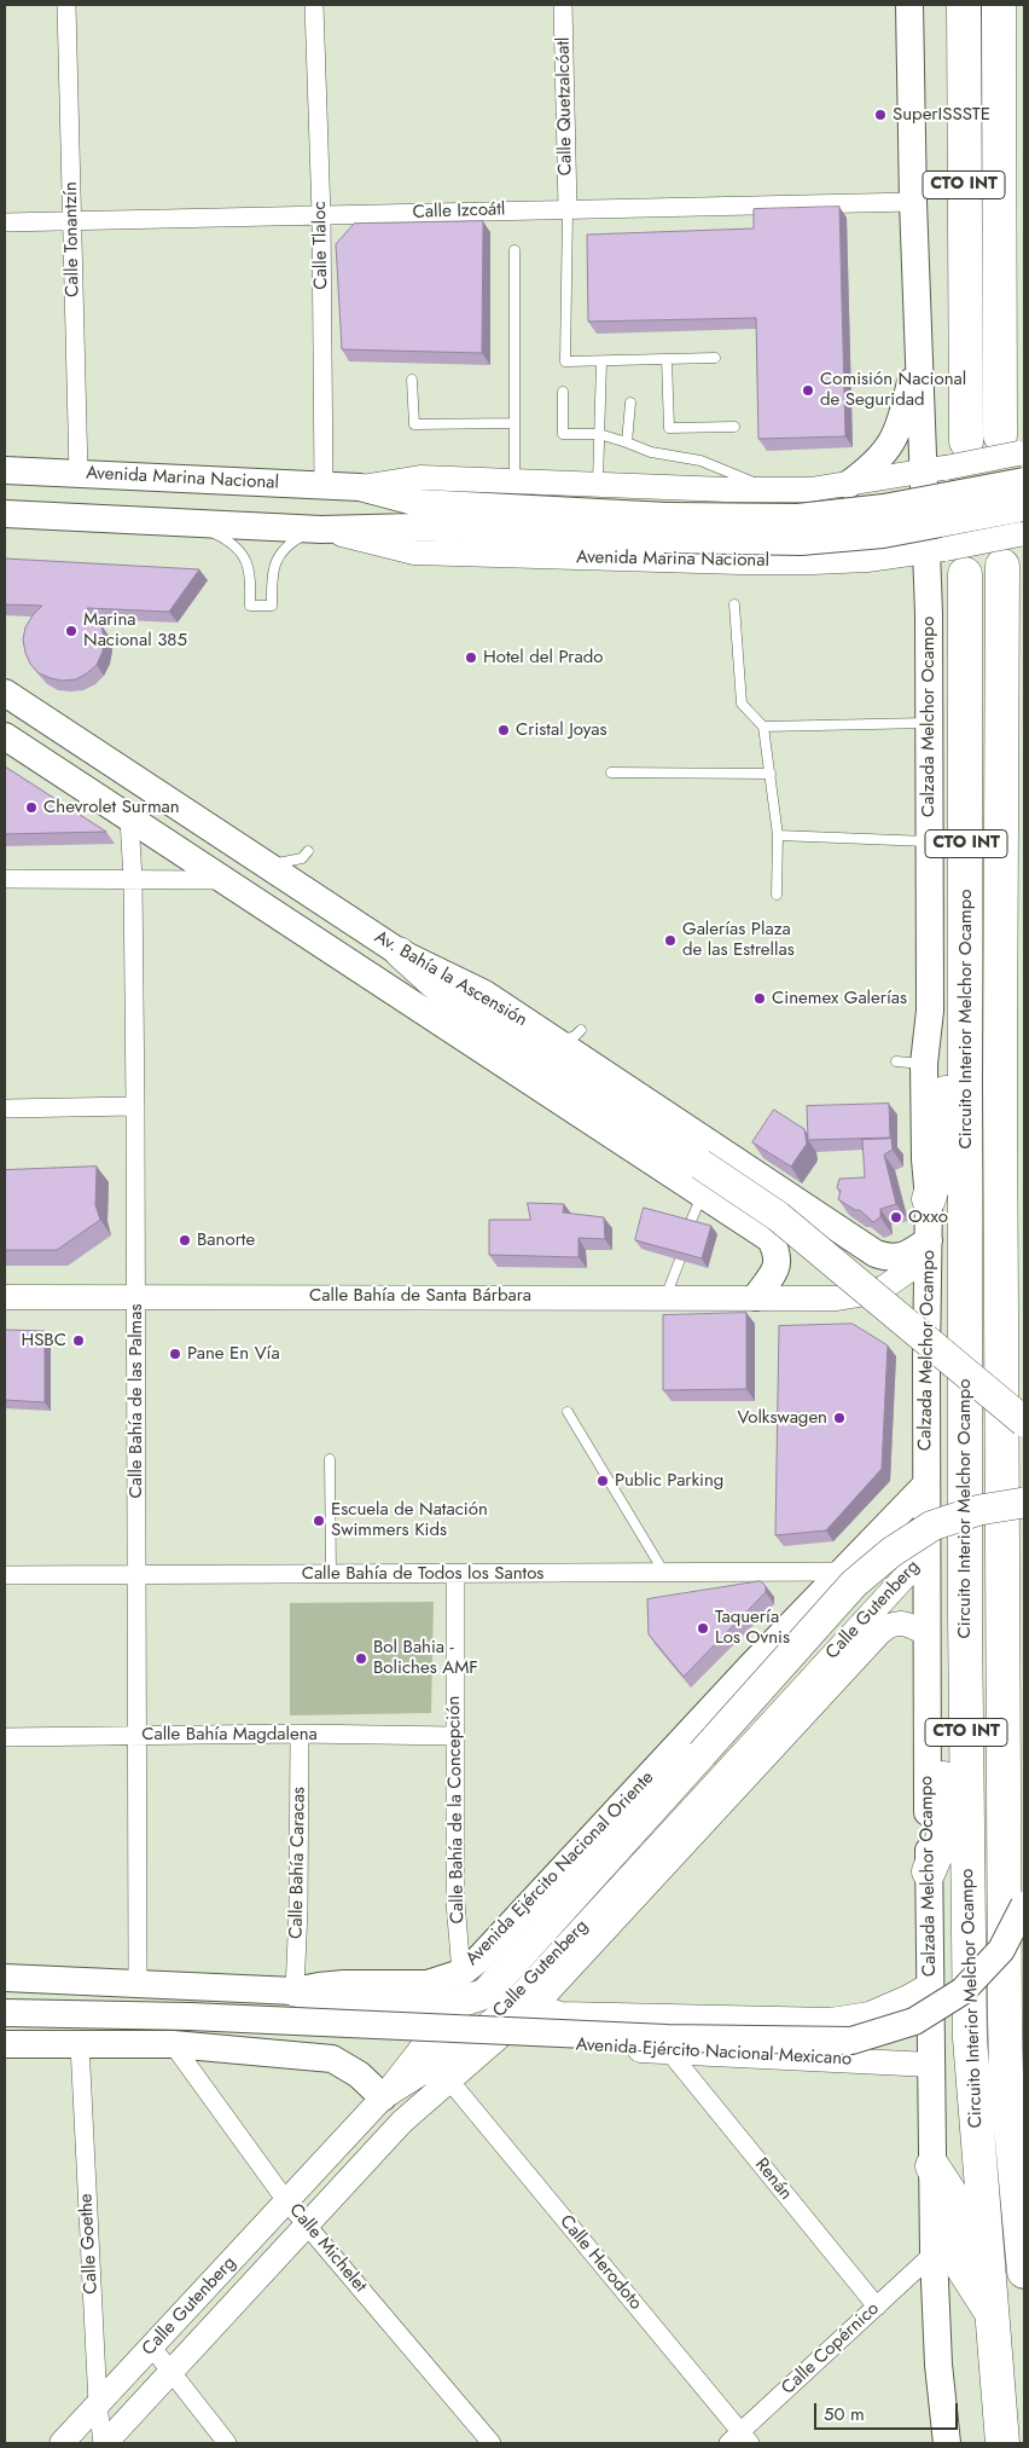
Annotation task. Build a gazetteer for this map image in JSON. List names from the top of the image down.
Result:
{
  "streets": {
    "highway": ["CTO INT", "Circuito Interior Melchor Ocampo"],
    "main road": [
      "Avenida Marina Nacional",
      "Calzada Melchor Ocampo",
      "Av. Bahía la Ascensión",
      "Avenida Ejército Nacional Oriente"
    ],
    "street": [
      "Calle Quetzalcóatl",
      "Calle Izcoátl",
      "Calle Tonantzín",
      "Calle Tlaloc",
      "Calle Bahía de Santa Bárbara",
      "Calle Bahía de las Palmas",
      "Calle Bahía de Todos los Santos",
      "Calle Gutenberg",
      "Calle Bahía Magdalena",
      "Calle Bahía de la Concepción",
      "Calle Bahía Caracas",
      "Avenida Ejército Nacional Mexicano",
      "Renán",
      "Calle Goethe",
      "Calle Michelet",
      "Calle Herodoto",
      "Calle Copérnico"
    ]
  },
  "crossings": [
    ["Calle Quetzalcóatl", "Calle Izcoátl"],
    ["CTO INT", "Avenida Marina Nacional"],
    ["Calle Izcoátl", "Calle Tonantzín"],
    ["Calle Izcoátl", "Calle Tlaloc"],
    ["Calle Izcoátl", "Calzada Melchor Ocampo"],
    ["Calle Tonantzín", "Avenida Marina Nacional"],
    ["Calle Tlaloc", "Avenida Marina Nacional"],
    ["Avenida Marina Nacional", "Calzada Melchor Ocampo"],
    ["Avenida Marina Nacional", "Circuito Interior Melchor Ocampo"],
    ["Calzada Melchor Ocampo", "Av. Bahía la Ascensión"],
    ["Calzada Melchor Ocampo", "Circuito Interior Melchor Ocampo"],
    ["Calzada Melchor Ocampo", "Calle Gutenberg"],
    ["Calzada Melchor Ocampo", "Avenida Ejército Nacional Oriente"],
    ["Calzada Melchor Ocampo", "Avenida Ejército Nacional Mexicano"],
    ["Calzada Melchor Ocampo", "Calle Copérnico"],
    ["Av. Bahía la Ascensión", "Calle Bahía de Santa Bárbara"],
    ["Av. Bahía la Ascensión", "Calle Bahía de las Palmas"],
    ["Calle Bahía de Santa Bárbara", "Calle Bahía de las Palmas"],
    ["Calle Bahía de las Palmas", "Calle Bahía de Todos los Santos"],
    ["Calle Bahía de las Palmas", "Calle Bahía Magdalena"],
    ["Calle Bahía de las Palmas", "Avenida Ejército Nacional Oriente"],
    ["Calle Bahía de Todos los Santos", "Calle Bahía de la Concepción"],
    ["Calle Bahía de Todos los Santos", "Avenida Ejército Nacional Oriente"],
    ["Calle Gutenberg", "Avenida Ejército Nacional Mexicano"],
    ["Calle Gutenberg", "Calle Goethe"],
    ["Calle Gutenberg", "Calle Michelet"],
    ["Calle Gutenberg", "Calle Herodoto"],
    ["Calle Bahía Magdalena", "Calle Bahía de la Concepción"],
    ["Calle Bahía Magdalena", "Calle Bahía Caracas"],
    ["Calle Bahía de la Concepción", "Avenida Ejército Nacional Oriente"],
    ["Calle Bahía Caracas", "Avenida Ejército Nacional Oriente"],
    ["Avenida Ejército Nacional Mexicano", "Renán"],
    ["Renán", "Calle Copérnico"],
    ["Calle Herodoto", "Calle Copérnico"]
  ],
  "places": [
    "SuperISSSTE",
    "Comisión Nacional de Seguridad",
    "Marina Nacional 385",
    "Hotel del Prado",
    "Cristal Joyas",
    "Chevrolet Surman",
    "Galerías Plaza de las Estrellas",
    "Cinemex Galerías",
    "Oxxo",
    "Banorte",
    "HSBC",
    "Pane En Vía",
    "Volkswagen",
    "Public Parking",
    "Escuela de Natación Swimmers Kids",
    "Taquería Los Ovnis",
    "Bol Bahia - Boliches AMF"
  ],
  "scale_bar": "50 m"
}
